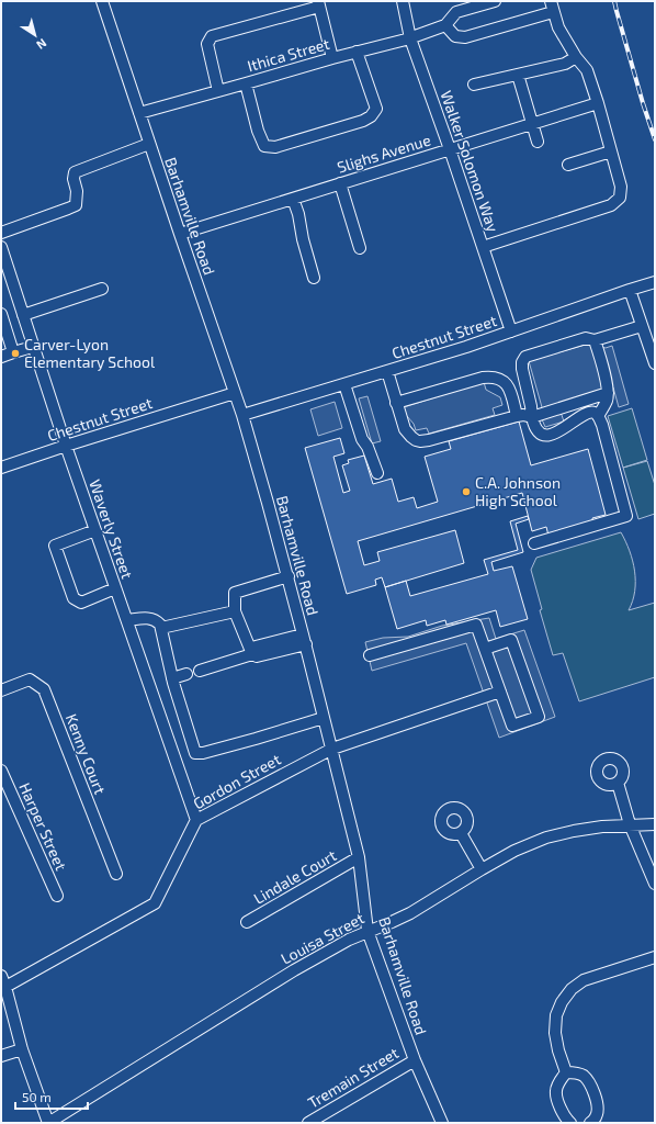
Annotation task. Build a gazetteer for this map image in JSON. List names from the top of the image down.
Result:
{
  "streets": {
    "street": [
      "Ithica Street",
      "Slighs Avenue",
      "Walker Solomon Way",
      "Barhamville Road",
      "Chestnut Street",
      "Waverly Street",
      "Kenny Court",
      "Gordon Street",
      "Harper Street",
      "Lindale Court",
      "Louisa Street",
      "Tremain Street"
    ]
  },
  "crossings": [
    ["Ithica Street", "Walker Solomon Way"],
    ["Ithica Street", "Barhamville Road"],
    ["Slighs Avenue", "Walker Solomon Way"],
    ["Slighs Avenue", "Barhamville Road"],
    ["Walker Solomon Way", "Chestnut Street"],
    ["Barhamville Road", "Chestnut Street"],
    ["Barhamville Road", "Gordon Street"],
    ["Barhamville Road", "Lindale Court"],
    ["Barhamville Road", "Louisa Street"],
    ["Barhamville Road", "Tremain Street"],
    ["Chestnut Street", "Waverly Street"],
    ["Waverly Street", "Gordon Street"]
  ],
  "places": ["Carver-Lyon Elementary School", "C.A. Johnson High School"],
  "scale_bar": "50 m",
  "north": "bottom right"
}
